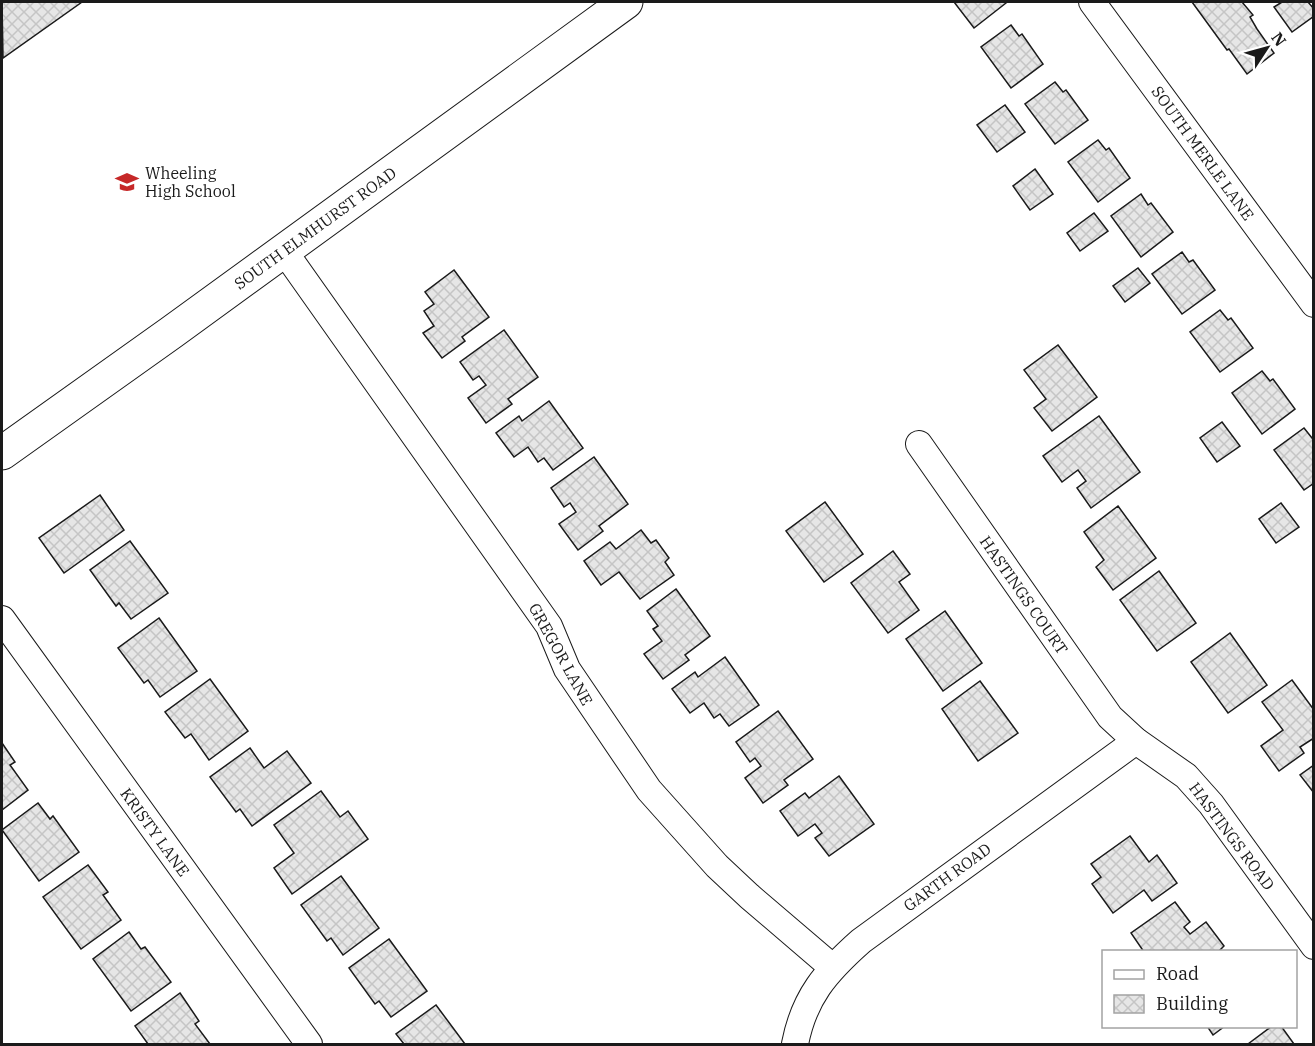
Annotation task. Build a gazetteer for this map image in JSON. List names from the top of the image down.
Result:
{
  "streets": {
    "main road": ["SOUTH ELMHURST ROAD"],
    "street": [
      "SOUTH MERLE LANE",
      "HASTINGS COURT",
      "GREGOR LANE",
      "KRISTY LANE",
      "HASTINGS ROAD",
      "GARTH ROAD"
    ]
  },
  "crossings": [
    ["SOUTH ELMHURST ROAD", "GREGOR LANE"],
    ["HASTINGS COURT", "HASTINGS ROAD"],
    ["HASTINGS COURT", "GARTH ROAD"],
    ["GREGOR LANE", "GARTH ROAD"],
    ["HASTINGS ROAD", "GARTH ROAD"]
  ],
  "places": {
    "school or university": ["Wheeling High School"]
  },
  "legend": ["Road", "Building"],
  "north": "top right"
}
